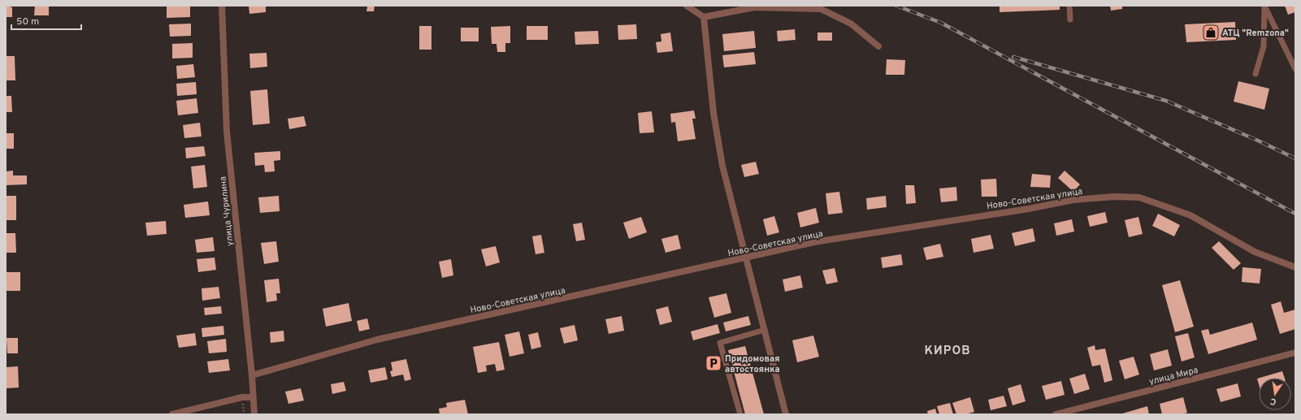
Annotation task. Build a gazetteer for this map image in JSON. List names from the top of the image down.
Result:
{
  "streets": {
    "street": ["Ново-Советская улица", "улица Чурилина", "улица Мира"]
  },
  "crossings": [
    ["Ново-Советская улица", "улица Чурилина"]
  ],
  "districts": ["КИРОВ"],
  "places": {
    "shop": ["АТЦ \"Remzona\""],
    "parking": ["Придомовая автостоянка"]
  },
  "scale_bar": "50 m",
  "north": "bottom"
}
